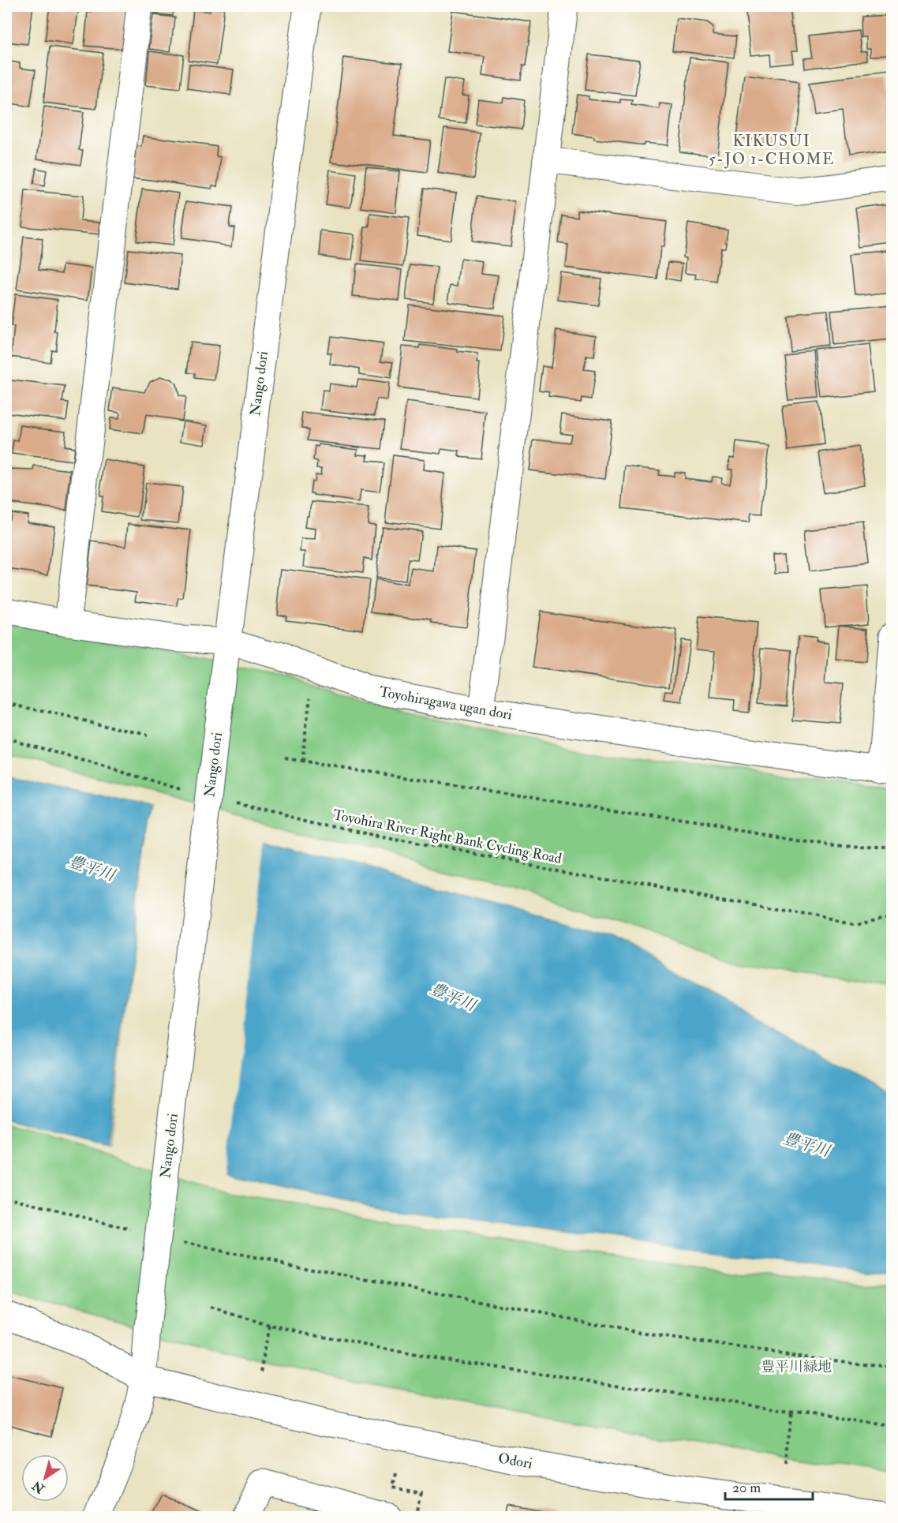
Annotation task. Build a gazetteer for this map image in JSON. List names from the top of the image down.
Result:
{
  "streets": {
    "street": ["Nango dori", "Toyohiragawa ugan dori", "Odori"],
    "path": ["Toyohira River Right Bank Cycling Road"]
  },
  "crossings": [
    ["Nango dori", "Toyohiragawa ugan dori"],
    ["Nango dori", "Odori"]
  ],
  "districts": ["KIKUSUI 5-JO 1-CHOME"],
  "water": ["豊平川"],
  "parks": ["豊平川緑地"],
  "scale_bar": "20 m",
  "north": "bottom left"
}
